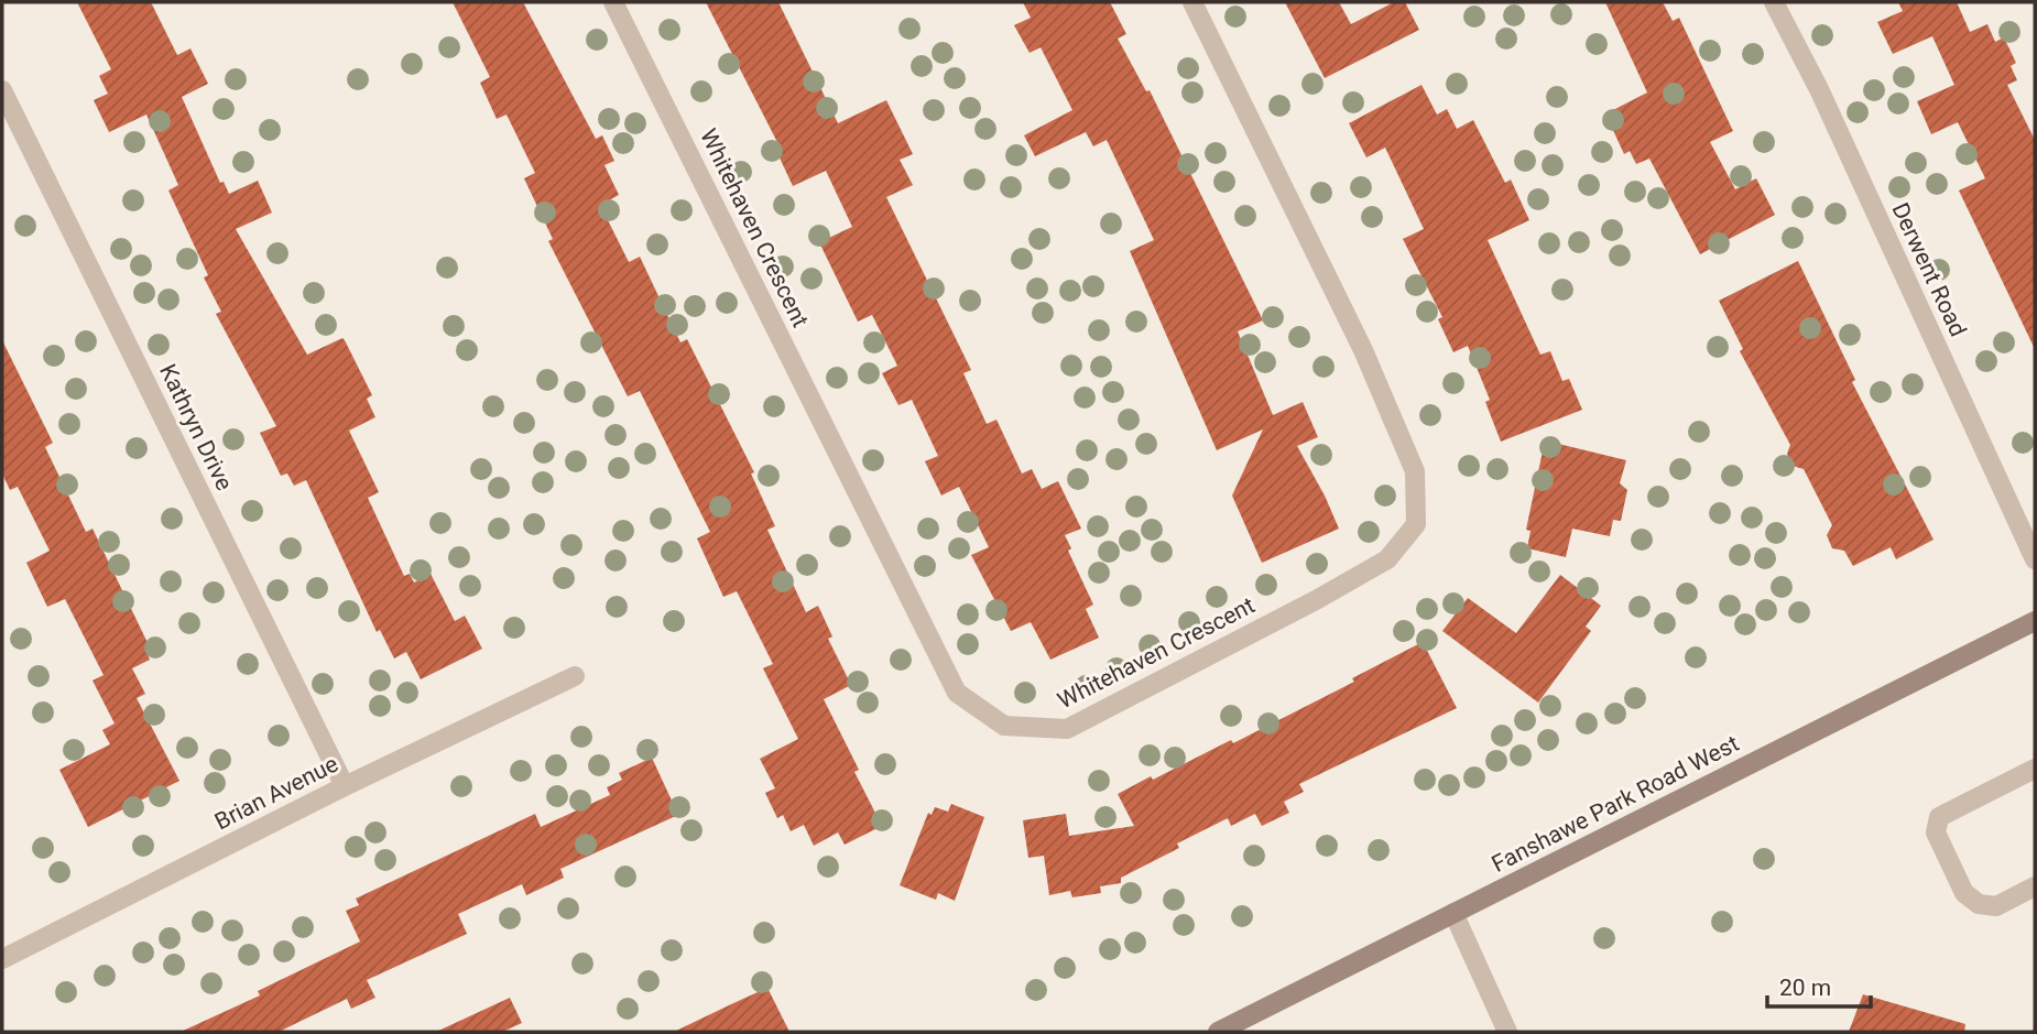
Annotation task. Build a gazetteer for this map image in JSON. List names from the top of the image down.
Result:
{
  "streets": {
    "main road": ["Fanshawe Park Road West"],
    "street": [
      "Whitehaven Crescent",
      "Derwent Road",
      "Kathryn Drive",
      "Brian Avenue"
    ]
  },
  "crossings": [
    ["Kathryn Drive", "Brian Avenue"]
  ],
  "scale_bar": "20 m"
}
